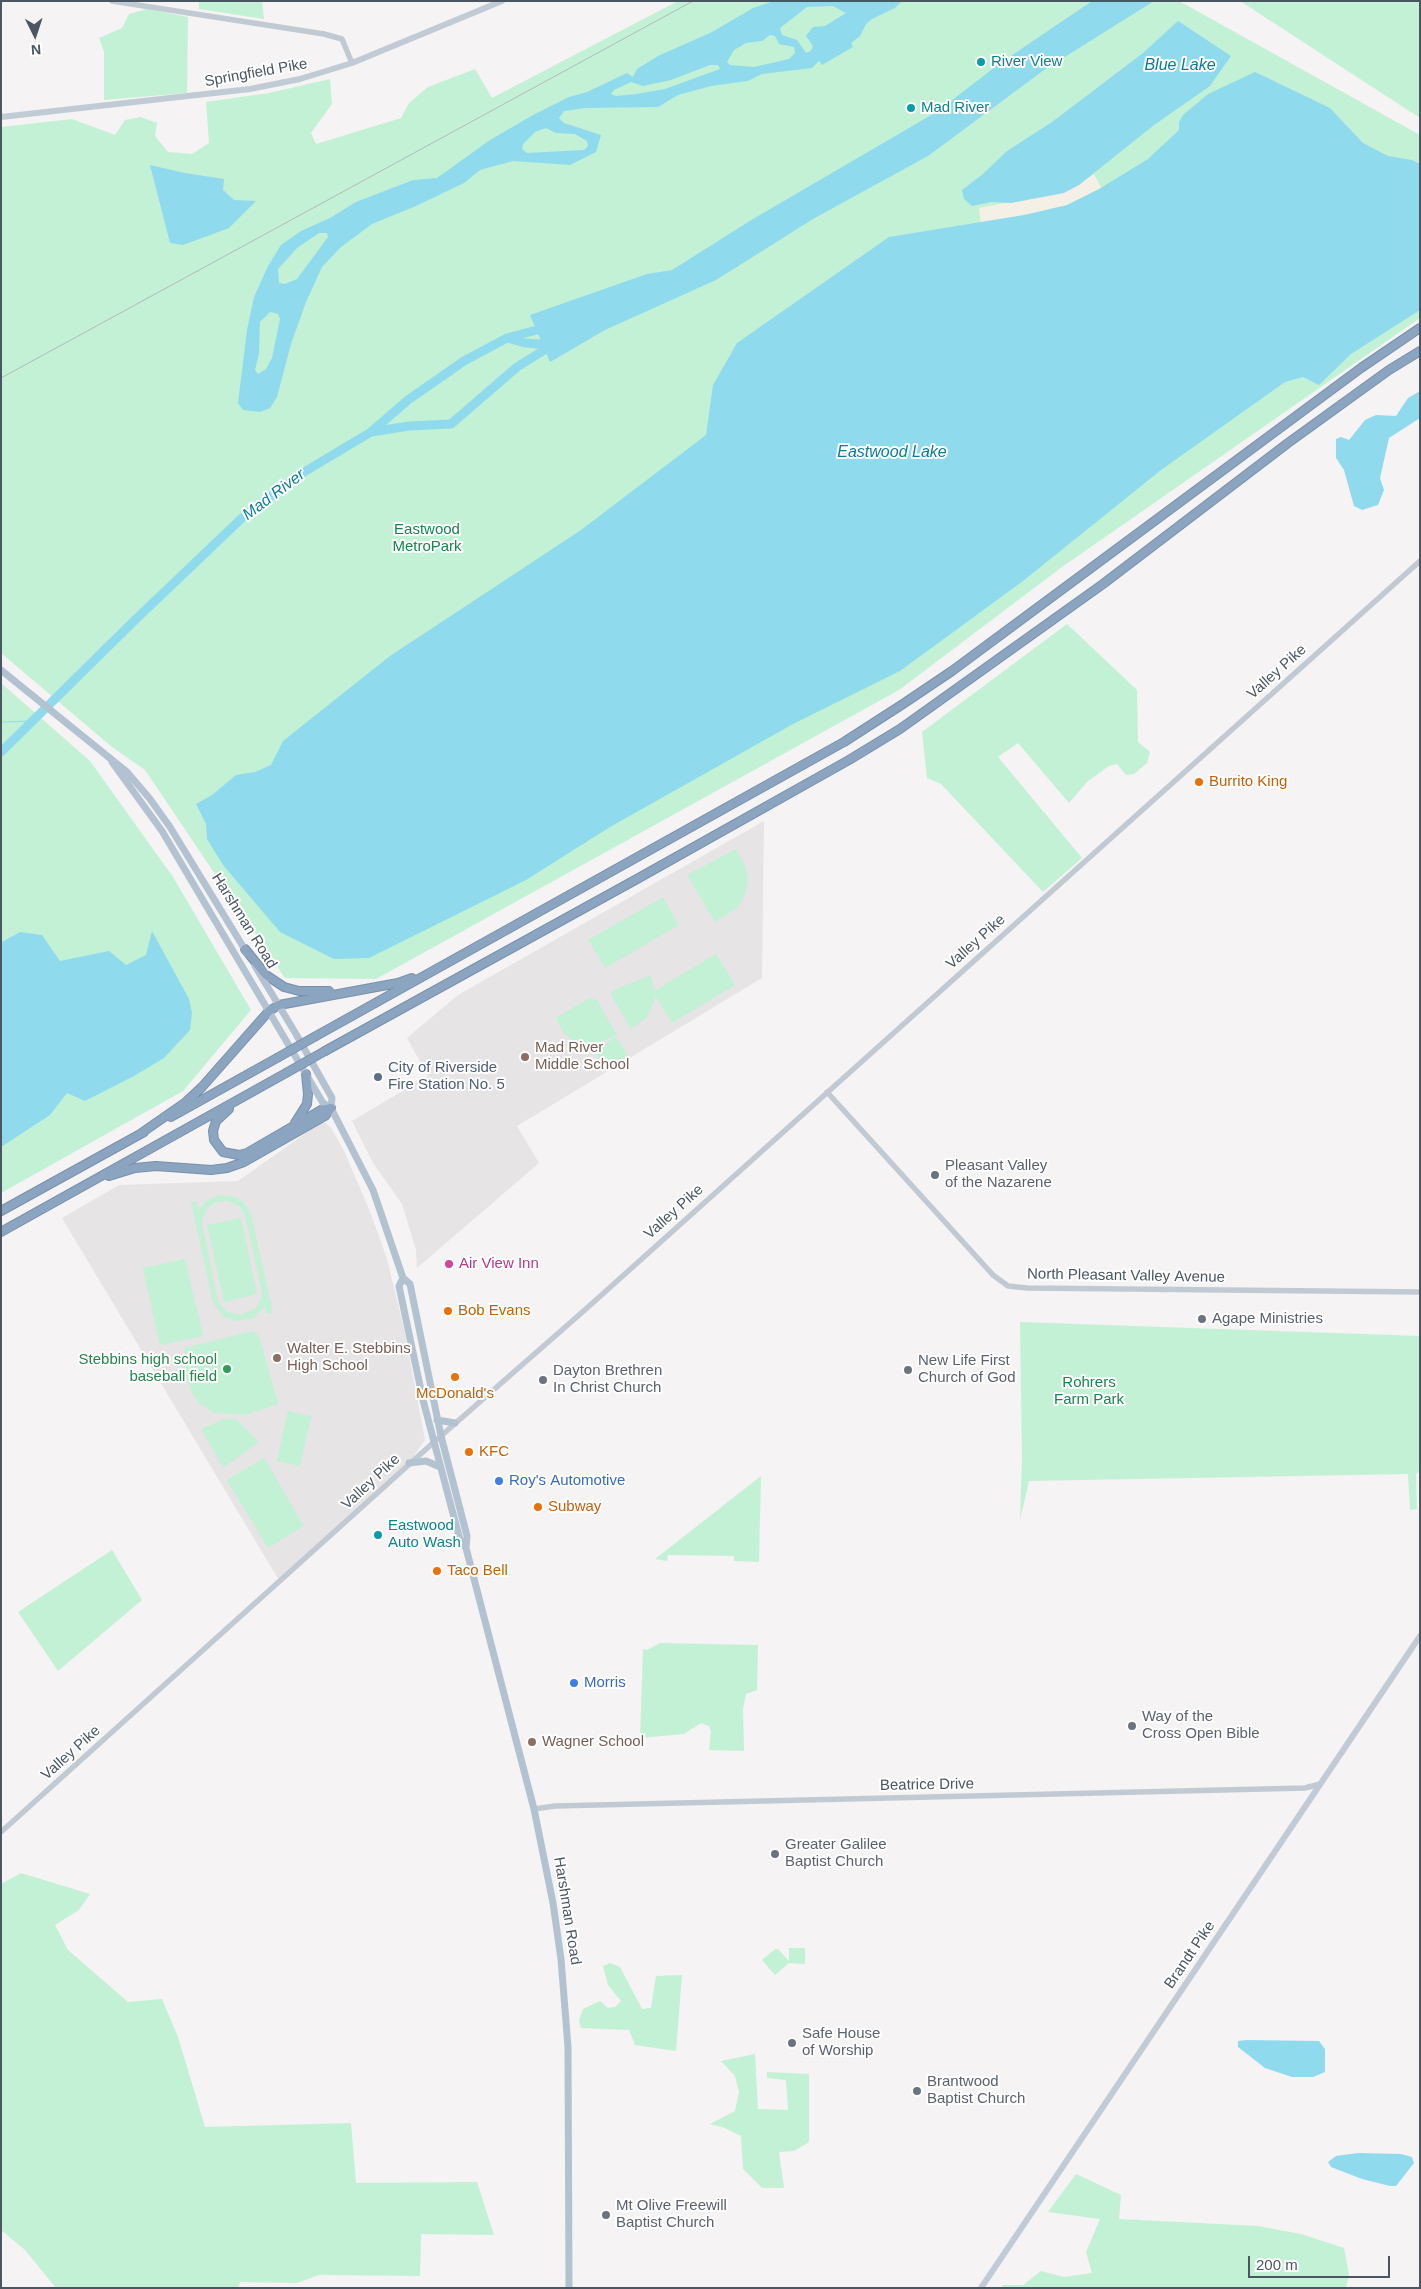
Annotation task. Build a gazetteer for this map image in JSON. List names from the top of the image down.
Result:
{
  "streets": {
    "main road": ["Springfield Pike", "Harshman Road", "Brandt Pike"],
    "street": ["Valley Pike", "North Pleasant Valley Avenue", "Beatrice Drive"]
  },
  "crossings": [
    ["Valley Pike", "Harshman Road"],
    ["Valley Pike", "North Pleasant Valley Avenue"],
    ["Harshman Road", "Beatrice Drive"],
    ["Beatrice Drive", "Brandt Pike"]
  ],
  "water": ["Blue Lake", "Eastwood Lake", "Mad River"],
  "parks": ["Eastwood MetroPark", "Rohrers Farm Park"],
  "places": [
    "River View",
    "Mad River",
    "Burrito King",
    "Mad River Middle School",
    "City of Riverside Fire Station No. 5",
    "Pleasant Valley of the Nazarene",
    "Air View Inn",
    "Bob Evans",
    "Agape Ministries",
    "Walter E. Stebbins High School",
    "Stebbins high school baseball field",
    "New Life First Church of God",
    "McDonald's",
    "Dayton Brethren In Christ Church",
    "KFC",
    "Roy's Automotive",
    "Subway",
    "Eastwood Auto Wash",
    "Taco Bell",
    "Morris",
    "Way of the Cross Open Bible",
    "Wagner School",
    "Greater Galilee Baptist Church",
    "Safe House of Worship",
    "Brantwood Baptist Church",
    "Mt Olive Freewill Baptist Church"
  ],
  "scale_bar": "200 m",
  "north": "bottom"
}
